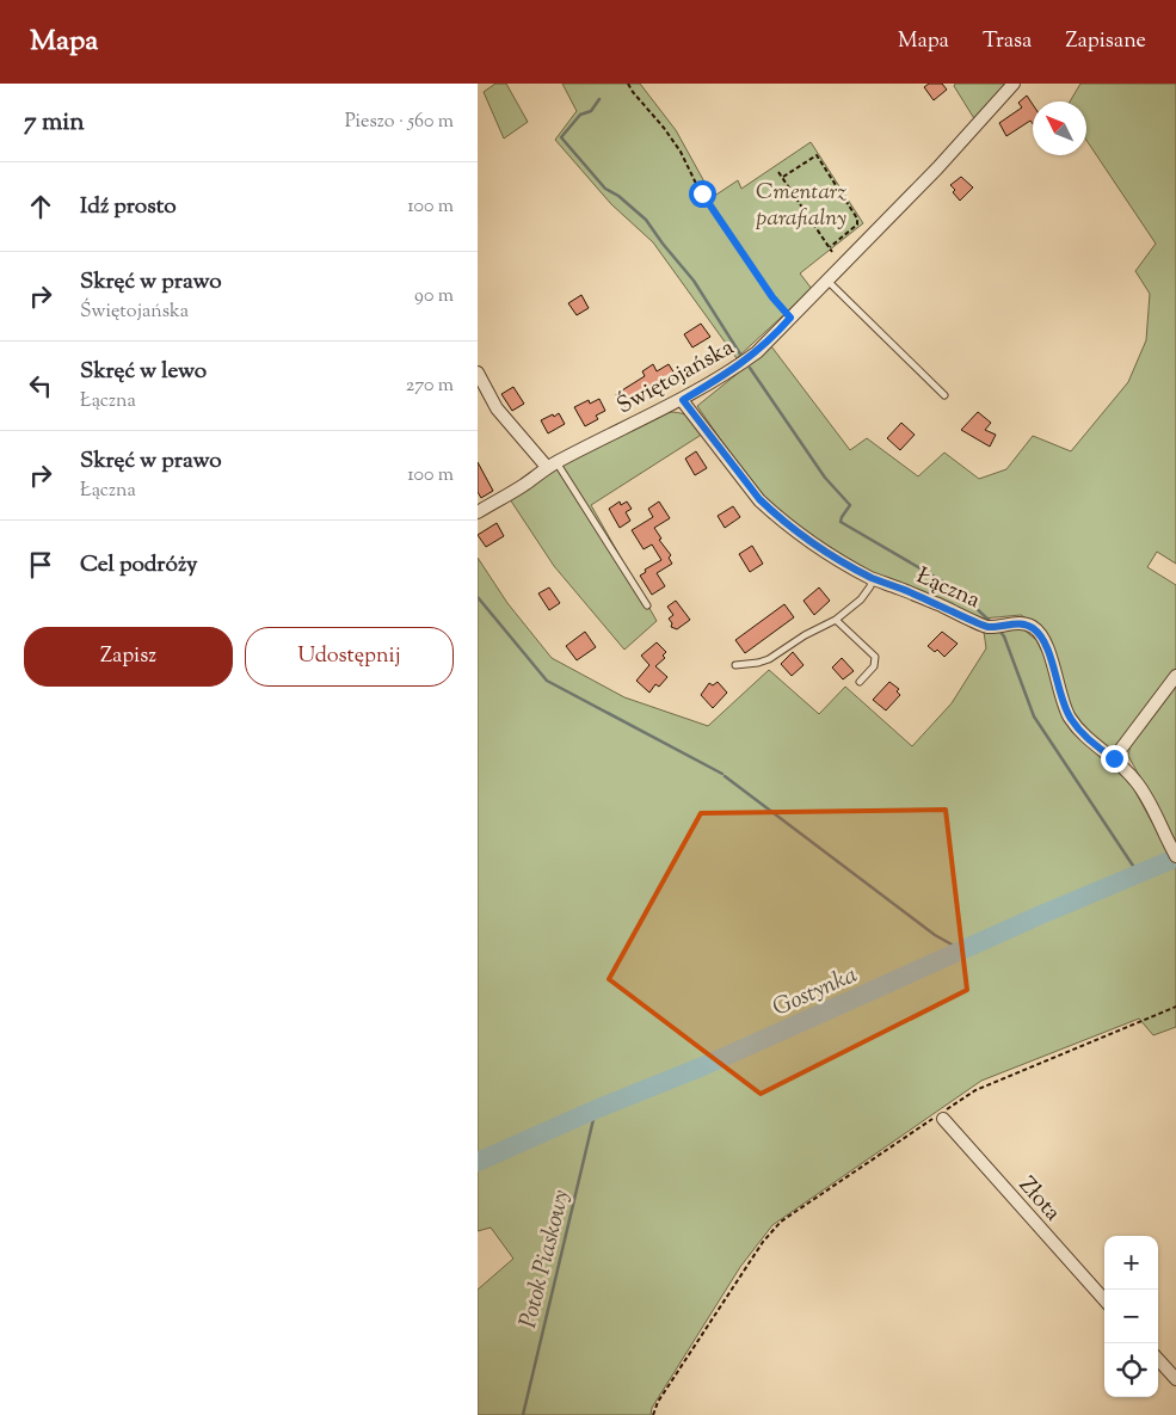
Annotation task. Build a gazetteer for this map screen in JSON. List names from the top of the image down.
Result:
{
  "streets": {
    "street": ["Świętojańska", "Łączna", "Złota"]
  },
  "crossings": [
    ["Świętojańska", "Łączna"]
  ],
  "water": ["Gostynka", "Potok Piaskowy"],
  "parks": ["Cmentarz parafialny"],
  "north": "top left",
  "page": {
    "header": "Mapa",
    "nav": ["Mapa", "Trasa", "Zapisane"],
    "heading": ["7 min", "Pieszo · 560 m"],
    "list": [
      ["Idź prosto", "100 m"],
      ["Skręć w prawo", "Świętojańska", "90 m"],
      ["Skręć w lewo", "Łączna", "270 m"],
      ["Skręć w prawo", "Łączna", "100 m"],
      "Cel podróży"
    ],
    "buttons": ["Zapisz", "Udostępnij"],
    "map_buttons": ["+", "−"]
  }
}
